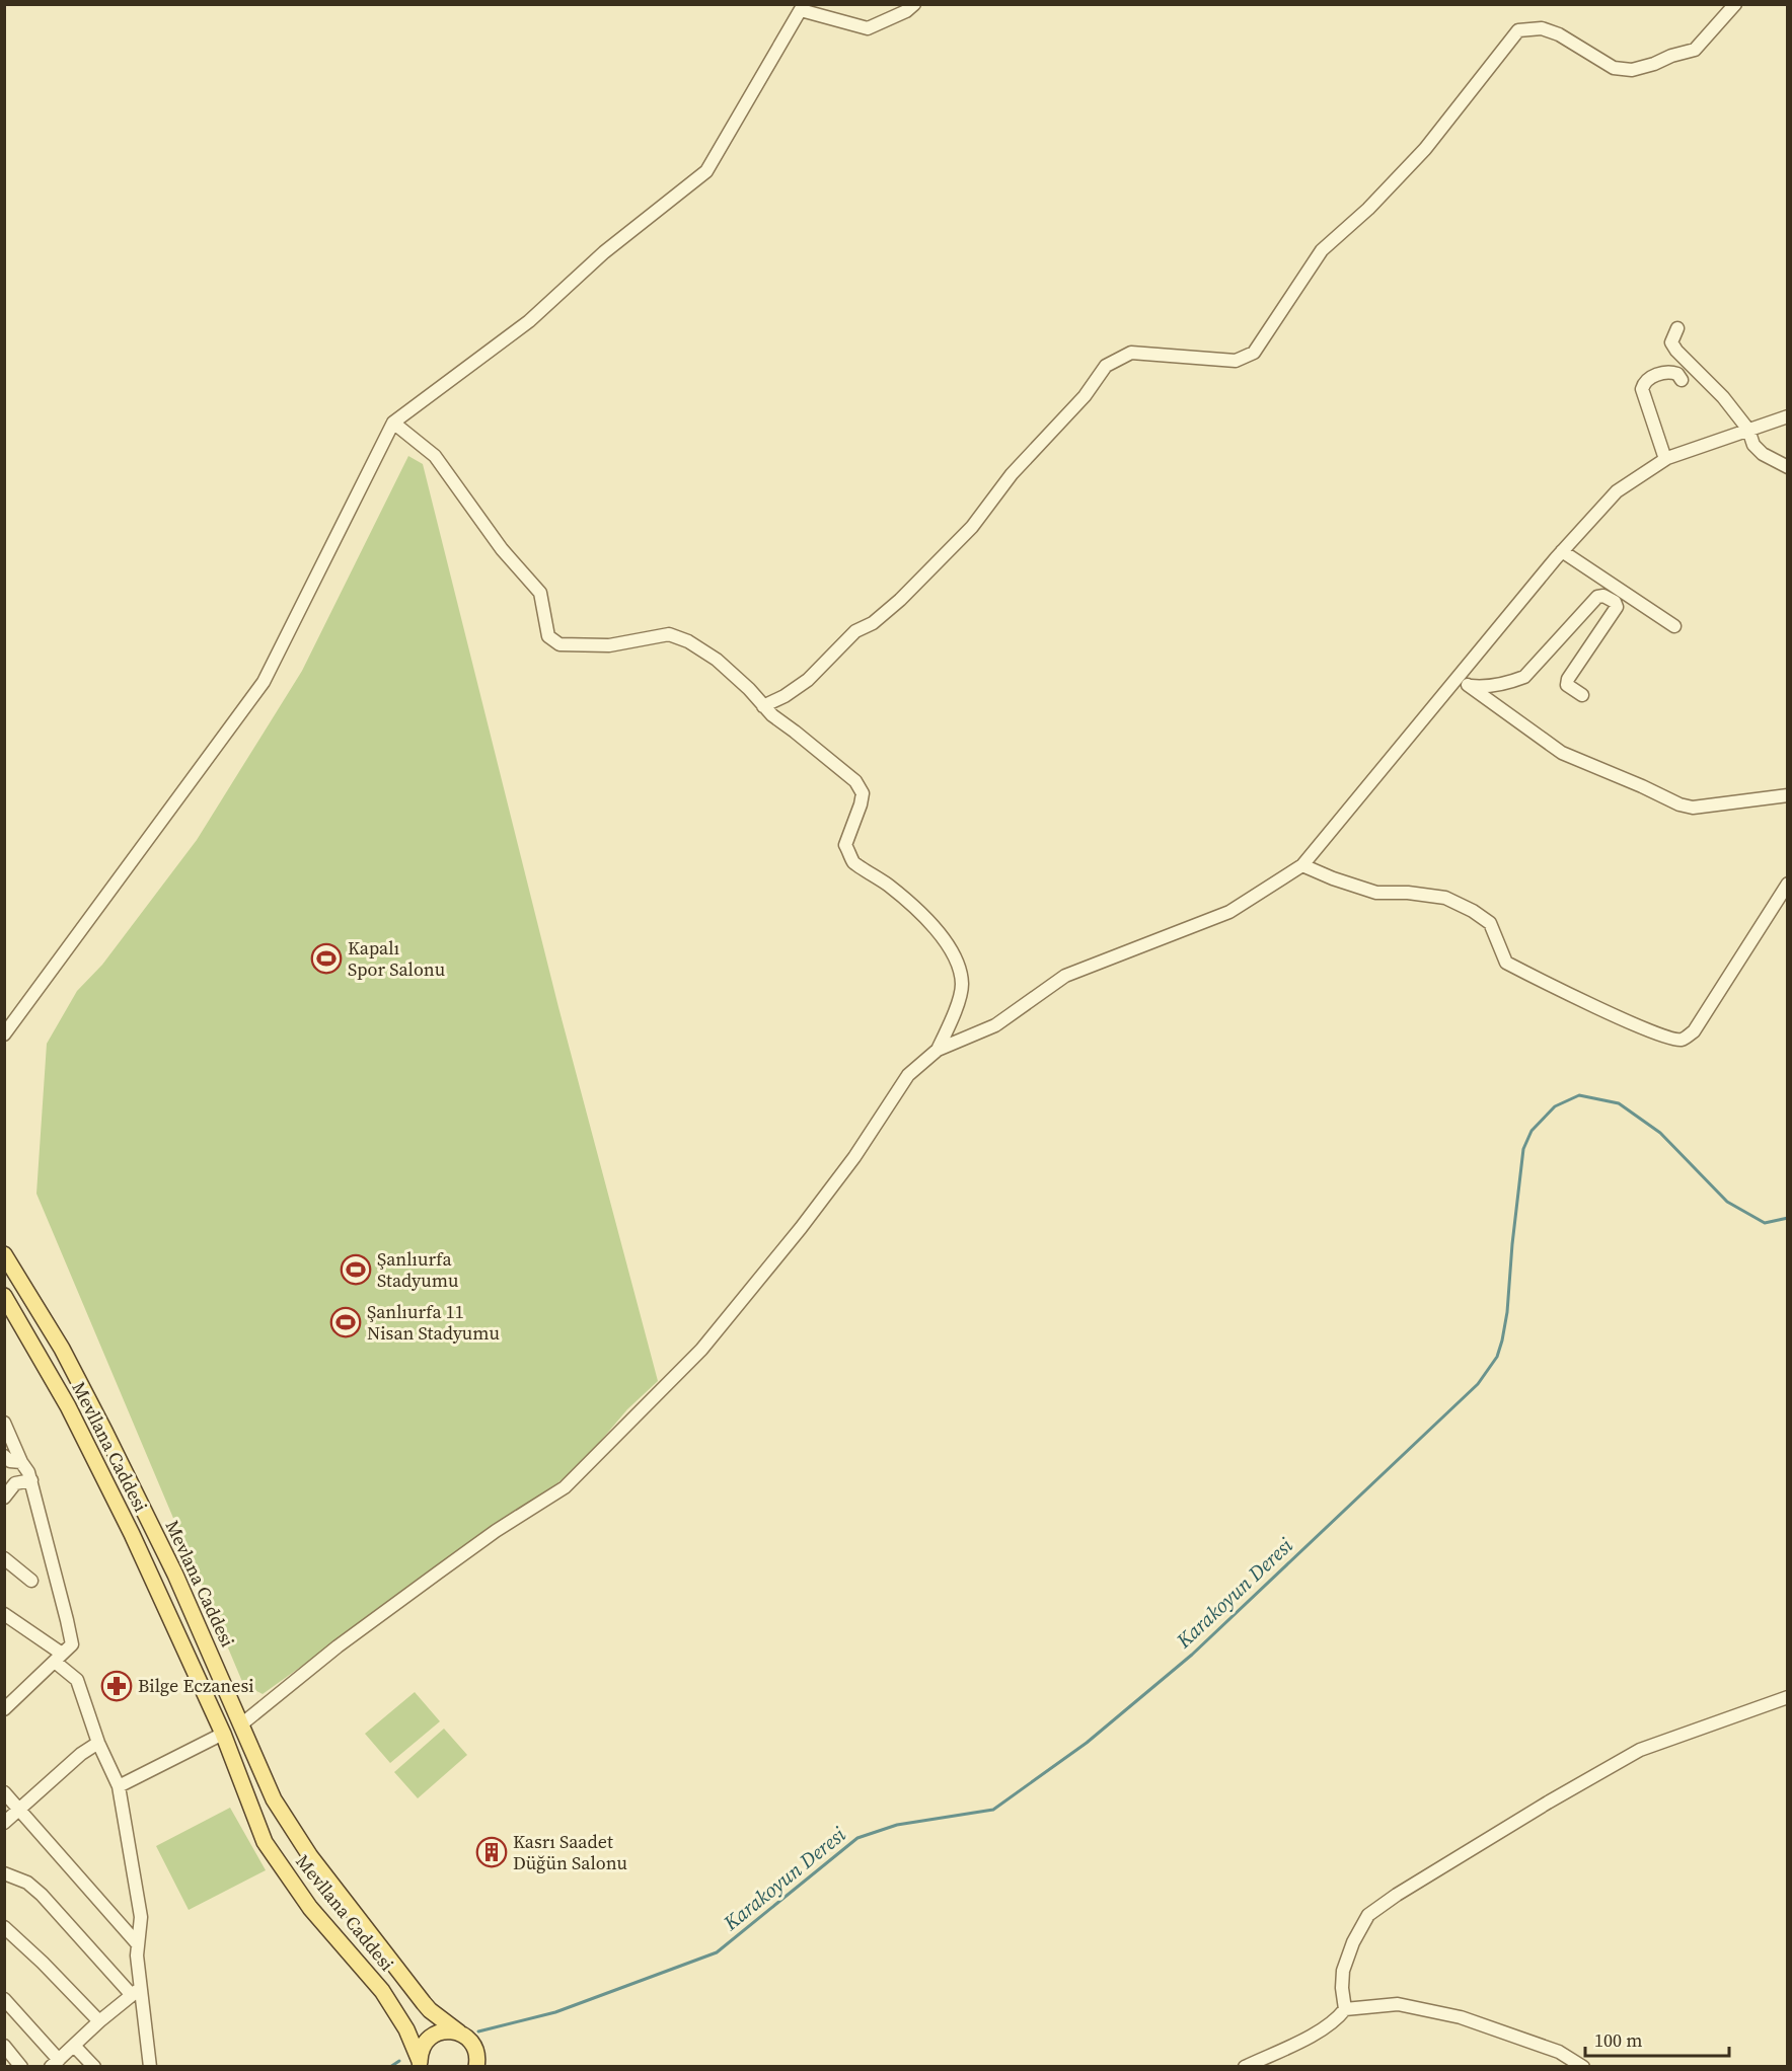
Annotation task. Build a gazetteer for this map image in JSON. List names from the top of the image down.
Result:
{
  "streets": {
    "main road": ["Mevllana Caddesi", "Mevlana Caddesi"]
  },
  "water": ["Karakoyun Deresi"],
  "places": {
    "sports": ["Kapalı Spor Salonu", "Şanlıurfa Stadyumu", "Şanlıurfa 11 Nisan Stadyumu"],
    "pharmacy": ["Bilge Eczanesi"],
    "building": ["Kasrı Saadet Düğün Salonu"]
  },
  "scale_bar": "100 m"
}
